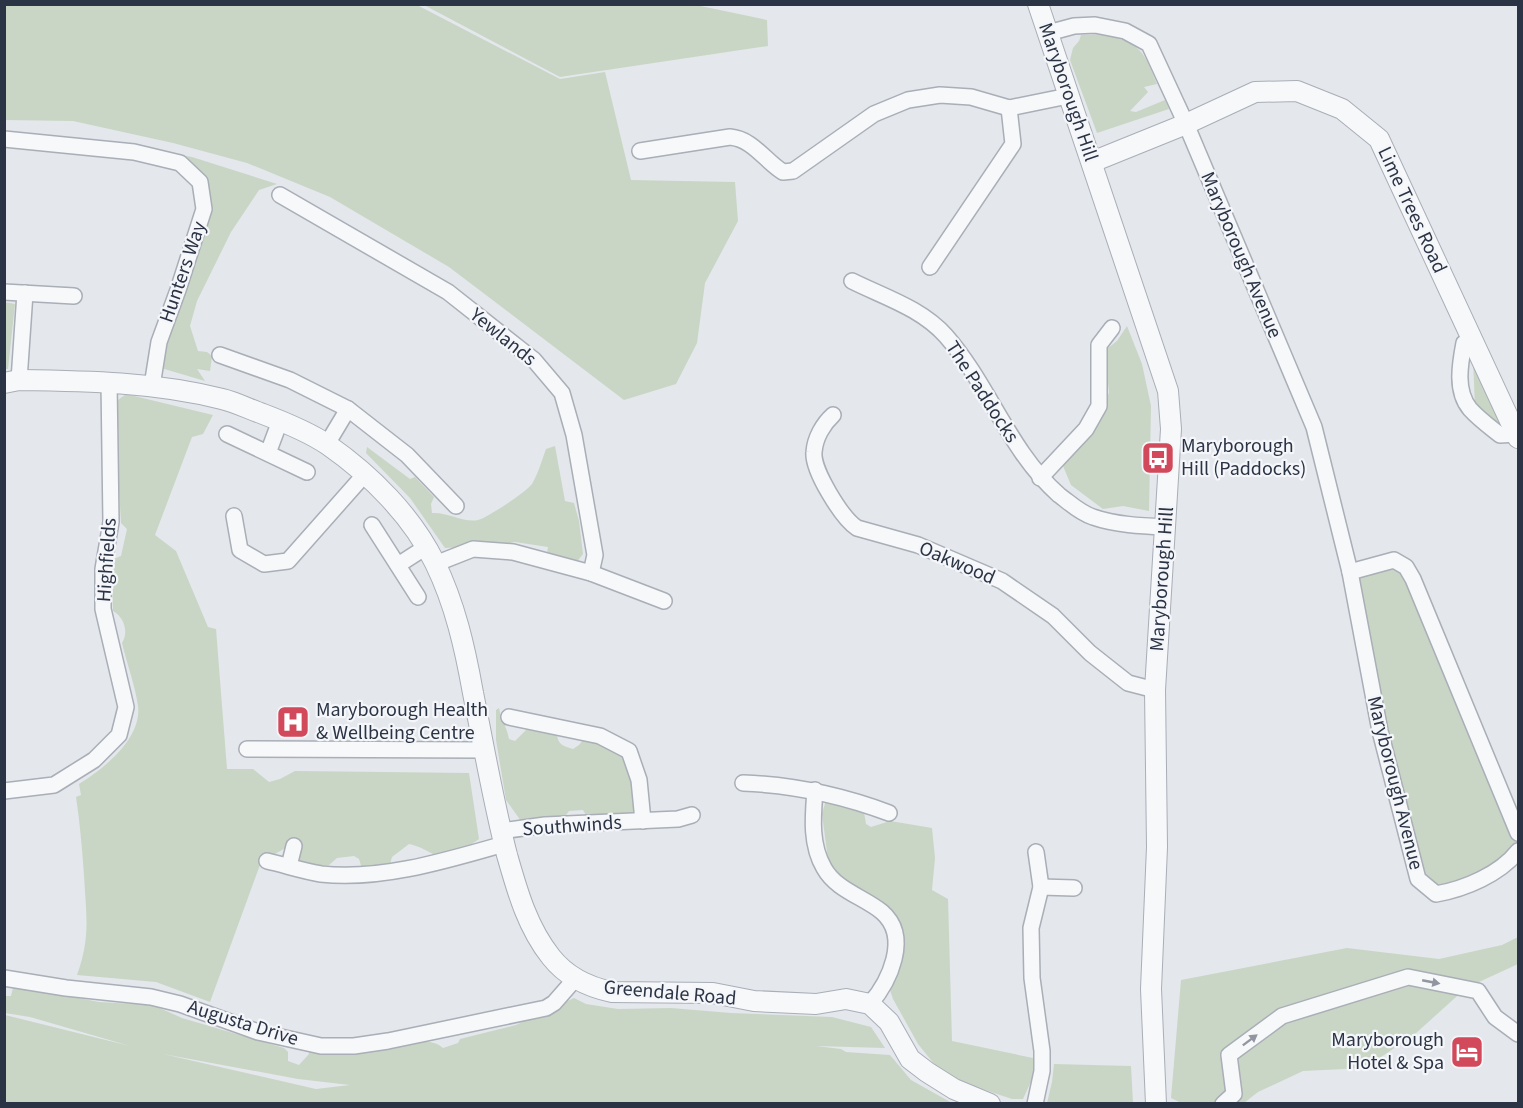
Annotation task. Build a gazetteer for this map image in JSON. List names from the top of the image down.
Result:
{
  "streets": {
    "street": [
      "Maryborough Hill",
      "Lime Trees Road",
      "Maryborough Avenue",
      "Hunters Way",
      "Yewlands",
      "The Paddocks",
      "Highfields",
      "Oakwood",
      "Southwinds",
      "Greendale Road",
      "Augusta Drive"
    ]
  },
  "crossings": [
    ["Maryborough Hill", "Lime Trees Road"],
    ["Maryborough Hill", "Maryborough Avenue"],
    ["Maryborough Hill", "The Paddocks"],
    ["Maryborough Hill", "Oakwood"],
    ["Lime Trees Road", "Maryborough Avenue"],
    ["Hunters Way", "Greendale Road"],
    ["Highfields", "Greendale Road"],
    ["Southwinds", "Greendale Road"],
    ["Greendale Road", "Augusta Drive"]
  ],
  "places": {
    "bus stop": ["Maryborough Hill (Paddocks)"],
    "hospital": ["Maryborough Health & Wellbeing Centre"],
    "hotel": ["Maryborough Hotel & Spa"]
  }
}
